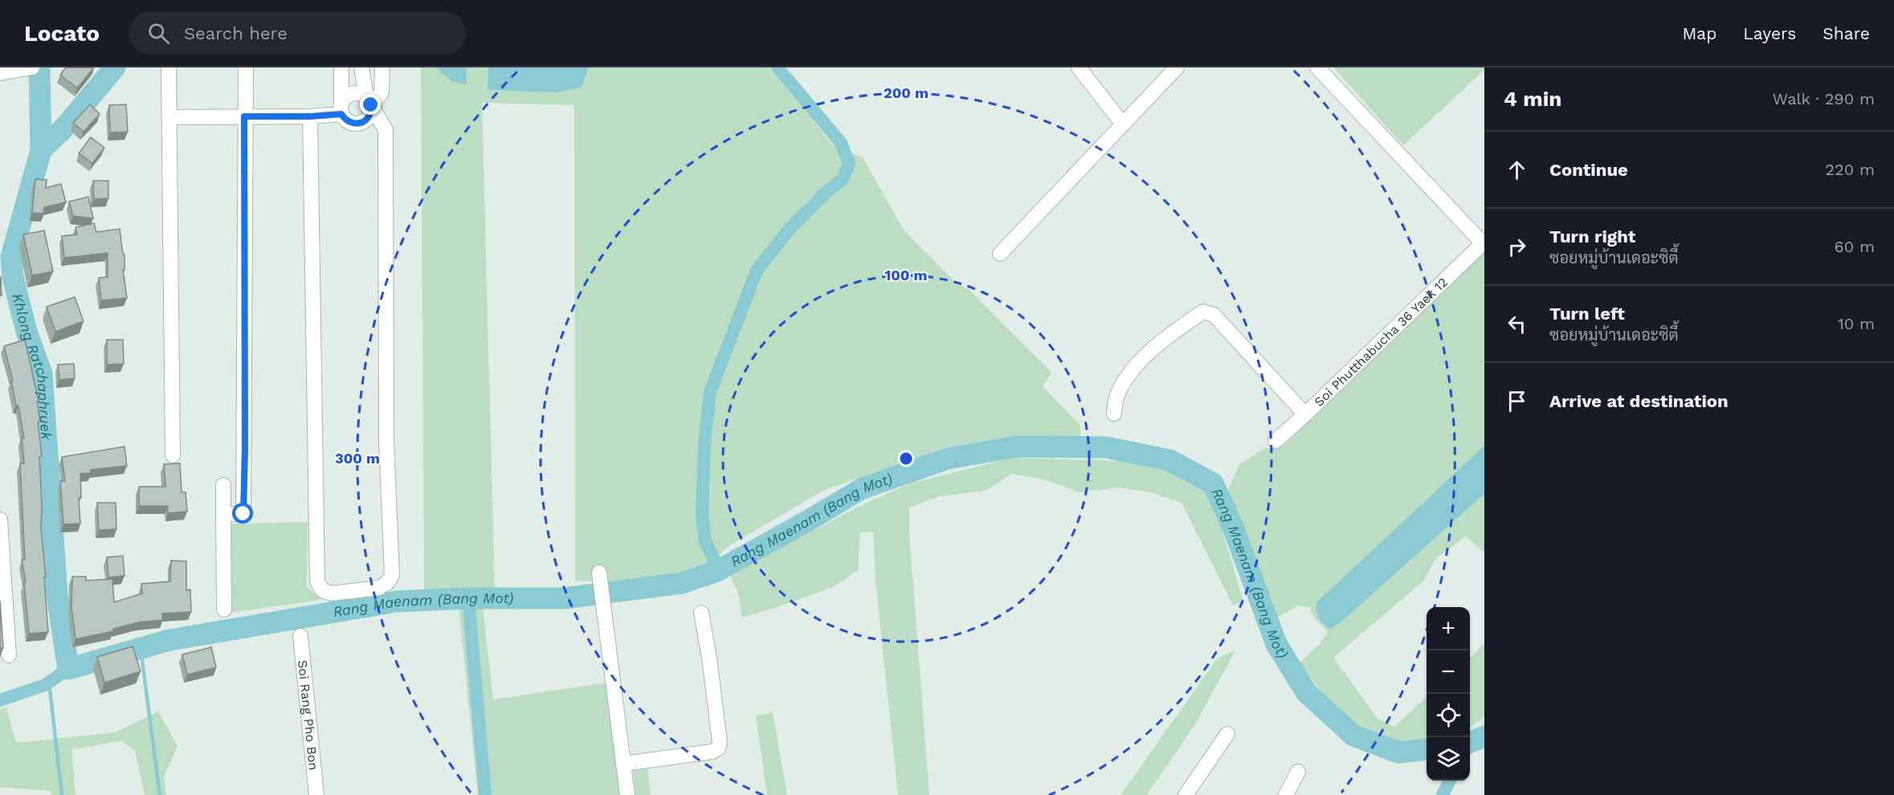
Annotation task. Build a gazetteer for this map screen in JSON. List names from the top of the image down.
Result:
{
  "streets": {
    "street": ["Soi Phutthabucha 36 Yaek 12", "Soi Rang Pho Bon"]
  },
  "water": ["Khlong Ratchaphruek", "Rang Maenam (Bang Mot)"],
  "page": {
    "header": "Locato",
    "search": "Search here",
    "nav": ["Map", "Layers", "Share"],
    "heading": ["4 min", "Walk · 290 m"],
    "list": [
      ["Continue", "220 m"],
      ["Turn right", "ซอยหมู่บ้านเดอะซิตี้", "60 m"],
      ["Turn left", "ซอยหมู่บ้านเดอะซิตี้", "10 m"],
      "Arrive at destination"
    ],
    "map_buttons": ["+", "−"]
  },
  "rings": ["200 m", "100 m", "300 m"]
}
